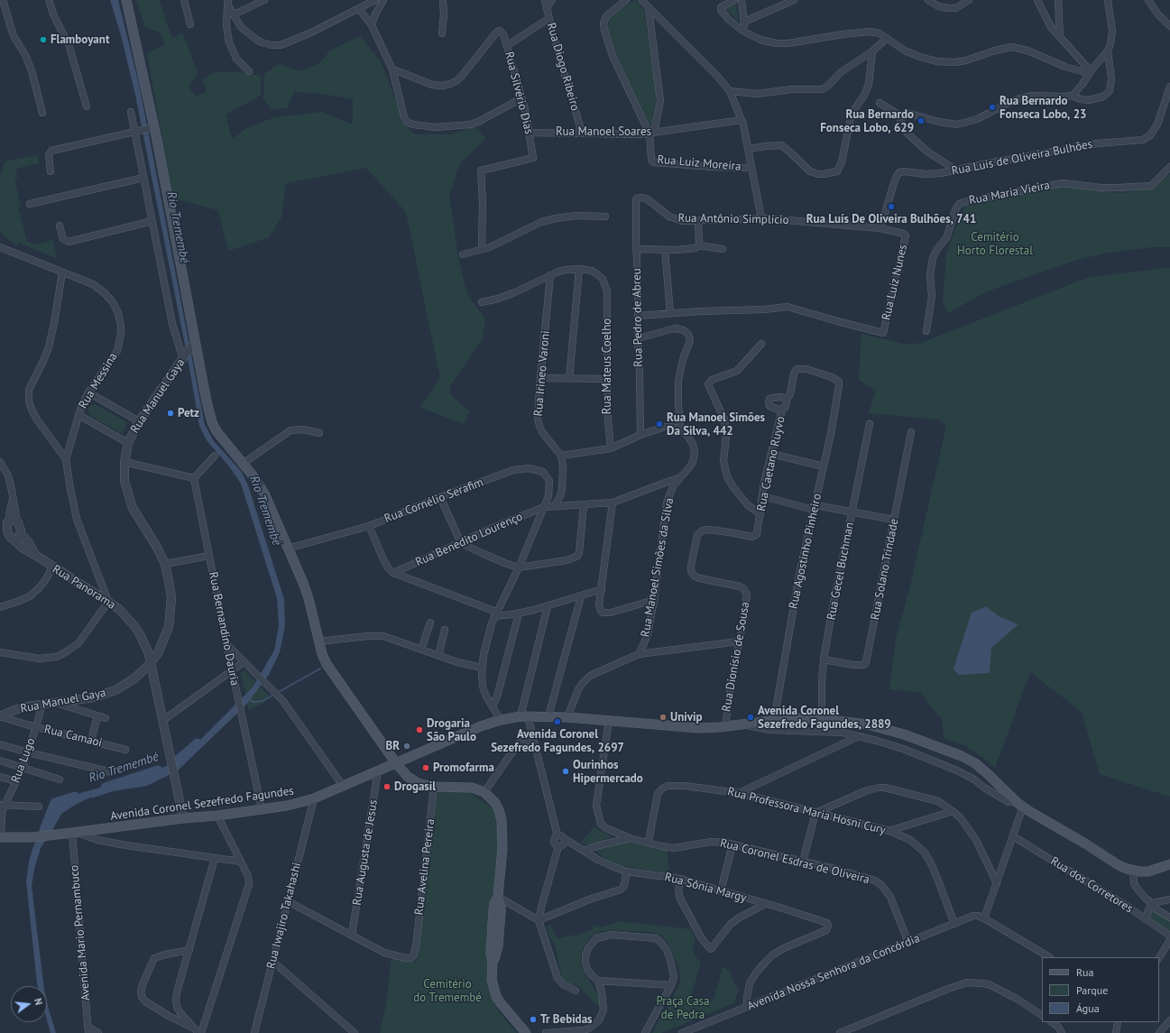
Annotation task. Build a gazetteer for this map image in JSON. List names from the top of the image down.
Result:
{
  "streets": {
    "main road": ["Avenida Coronel Sezefredo Fagundes"],
    "street": [
      "Rua Diogo Ribeiro",
      "Rua Silvério Dias",
      "Rua Manoel Soares",
      "Rua Luis de Oliveira Bulhões",
      "Rua Luiz Moreira",
      "Rua Maria Vieira",
      "Rua Antônio Simplício",
      "Rua Luiz Nunes",
      "Rua Pedro de Abreu",
      "Rua Mateus Coelho",
      "Rua Irineo Varoni",
      "Rua Messina",
      "Rua Manuel Gaya",
      "Rua Caetano Ruyvo",
      "Rua Cornélio Serafim",
      "Rua Benedito Lourenço",
      "Rua Agostinho Pinheiro",
      "Rua Manoel Simões da Silva",
      "Rua Solano Trindade",
      "Rua Gecel Buchman",
      "Rua Panorama",
      "Rua Bernandino Dauria",
      "Rua Dionísio de Sousa",
      "Rua Camaoi",
      "Rua Lugo",
      "Rua Professora Maria Hosni Cury",
      "Rua Augusta de Jesus",
      "Rua Coronel Esdras de Oliveira",
      "Rua Avelina Pereira",
      "Rua dos Corretores",
      "Rua Sônia Margy",
      "Rua Iwajiro Takahashi",
      "Avenida Mario Pernambuco",
      "Avenida Nossa Senhora da Concórdia"
    ]
  },
  "crossings": [
    ["Rua Diogo Ribeiro", "Rua Manoel Soares"],
    ["Rua Silvério Dias", "Rua Manoel Soares"],
    ["Rua Manoel Soares", "Rua Luiz Moreira"],
    ["Rua Luis de Oliveira Bulhões", "Rua Antônio Simplício"],
    ["Rua Antônio Simplício", "Rua Luiz Nunes"],
    ["Rua Antônio Simplício", "Rua Pedro de Abreu"],
    ["Rua Messina", "Rua Panorama"],
    ["Rua Manuel Gaya", "Rua Panorama"],
    ["Rua Manuel Gaya", "Rua Camaoi"],
    ["Rua Manuel Gaya", "Rua Lugo"],
    ["Rua Caetano Ruyvo", "Rua Agostinho Pinheiro"],
    ["Rua Caetano Ruyvo", "Rua Dionísio de Sousa"],
    ["Rua Cornélio Serafim", "Rua Benedito Lourenço"],
    ["Rua Cornélio Serafim", "Avenida Coronel Sezefredo Fagundes"],
    ["Rua Benedito Lourenço", "Rua Manoel Simões da Silva"],
    ["Rua Agostinho Pinheiro", "Avenida Coronel Sezefredo Fagundes"],
    ["Rua Solano Trindade", "Rua Gecel Buchman"],
    ["Rua Gecel Buchman", "Avenida Coronel Sezefredo Fagundes"],
    ["Rua Panorama", "Avenida Coronel Sezefredo Fagundes"],
    ["Rua Bernandino Dauria", "Avenida Coronel Sezefredo Fagundes"],
    ["Rua Dionísio de Sousa", "Avenida Coronel Sezefredo Fagundes"],
    ["Rua Camaoi", "Rua Lugo"],
    ["Rua Lugo", "Avenida Coronel Sezefredo Fagundes"],
    ["Avenida Coronel Sezefredo Fagundes", "Rua Augusta de Jesus"],
    ["Avenida Coronel Sezefredo Fagundes", "Rua Coronel Esdras de Oliveira"],
    ["Avenida Coronel Sezefredo Fagundes", "Rua Iwajiro Takahashi"],
    ["Avenida Coronel Sezefredo Fagundes", "Avenida Mario Pernambuco"],
    ["Rua Professora Maria Hosni Cury", "Rua Coronel Esdras de Oliveira"],
    ["Rua Professora Maria Hosni Cury", "Avenida Nossa Senhora da Concórdia"],
    ["Rua Augusta de Jesus", "Rua Avelina Pereira"],
    ["Rua Coronel Esdras de Oliveira", "Avenida Nossa Senhora da Concórdia"],
    ["Rua Sônia Margy", "Avenida Nossa Senhora da Concórdia"]
  ],
  "water": ["Rio Tremembé"],
  "parks": ["Cemitério Horto Florestal", "Cemitério do Tremembé", "Praça Casa de Pedra"],
  "places": [
    "Flamboyant",
    "Rua Bernardo Fonseca Lobo, 23",
    "Rua Bernardo Fonseca Lobo, 629",
    "Rua Luís De Oliveira Bulhões, 741",
    "Petz",
    "Rua Manoel Simões Da Silva, 442",
    "Univip",
    "Avenida Coronel Sezefredo Fagundes, 2889",
    "Avenida Coronel Sezefredo Fagundes, 2697",
    "Drogaria São Paulo",
    "BR",
    "Promofarma",
    "Ourinhos Hipermercado",
    "Drogasil",
    "Tr Bebidas"
  ],
  "legend": ["Rua", "Parque", "Água"],
  "north": "right"
}
